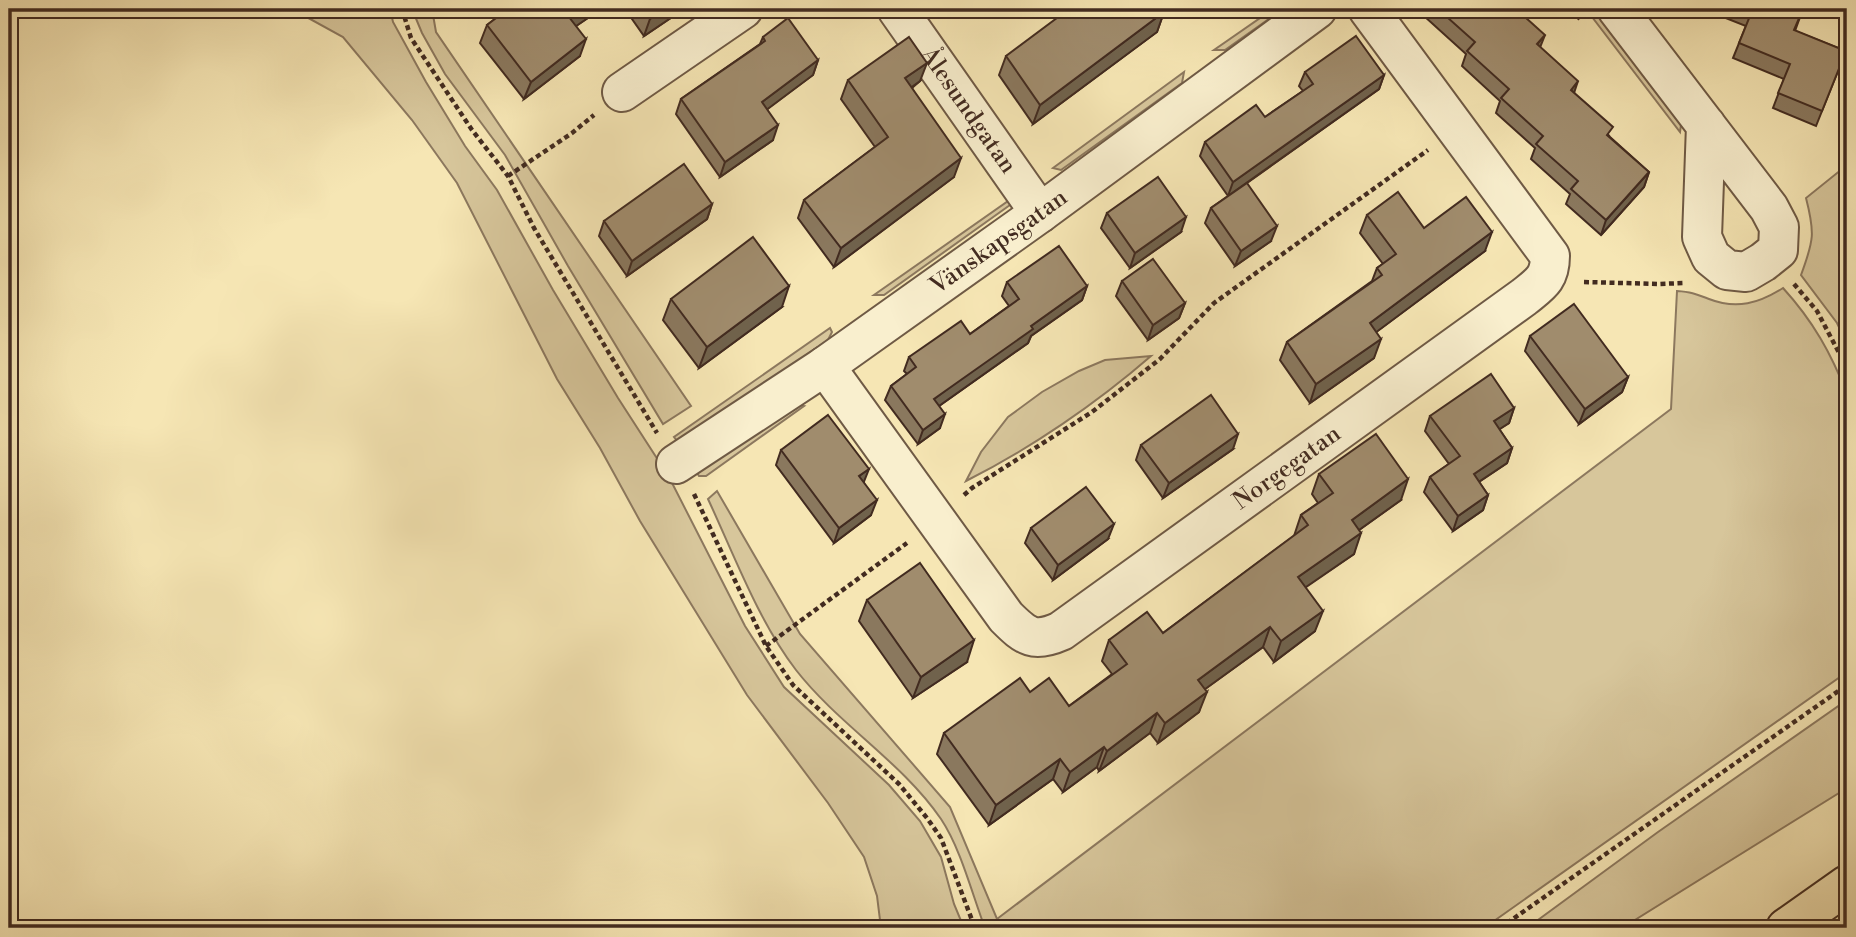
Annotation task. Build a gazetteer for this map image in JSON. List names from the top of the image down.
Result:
{
  "streets": {
    "street": ["Ålesundgatan", "Vänskapsgatan", "Norgegatan"]
  },
  "crossings": [
    ["Ålesundgatan", "Vänskapsgatan"],
    ["Vänskapsgatan", "Norgegatan"]
  ]
}
